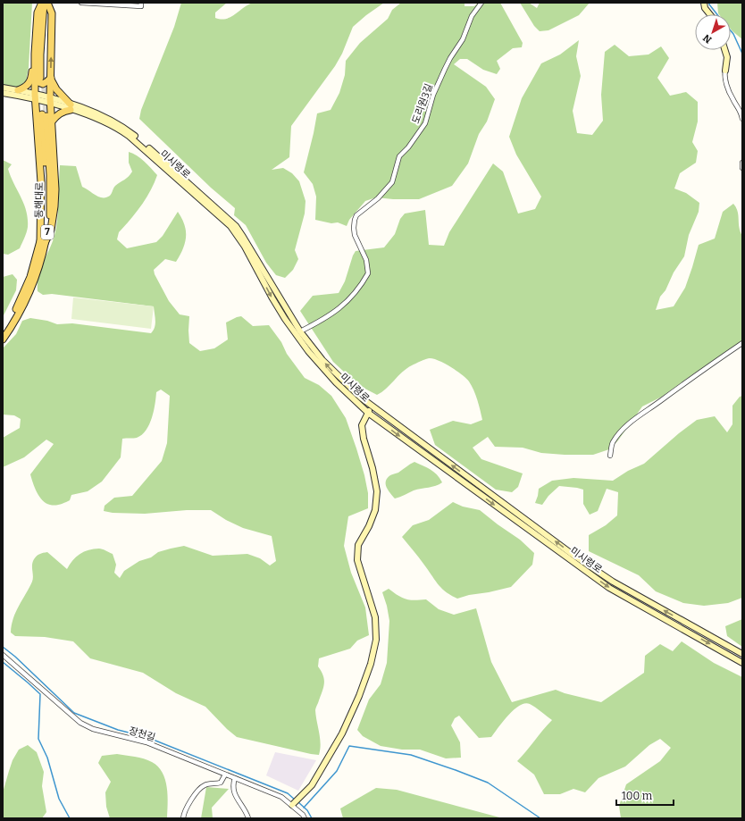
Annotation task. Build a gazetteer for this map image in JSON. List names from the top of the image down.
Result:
{
  "streets": {
    "main road": ["미시령로", "동해대로", "7"],
    "street": ["도리원3길", "장천길"]
  },
  "crossings": [
    ["도리원3길", "미시령로"]
  ],
  "scale_bar": "100 m",
  "north": "bottom left"
}
